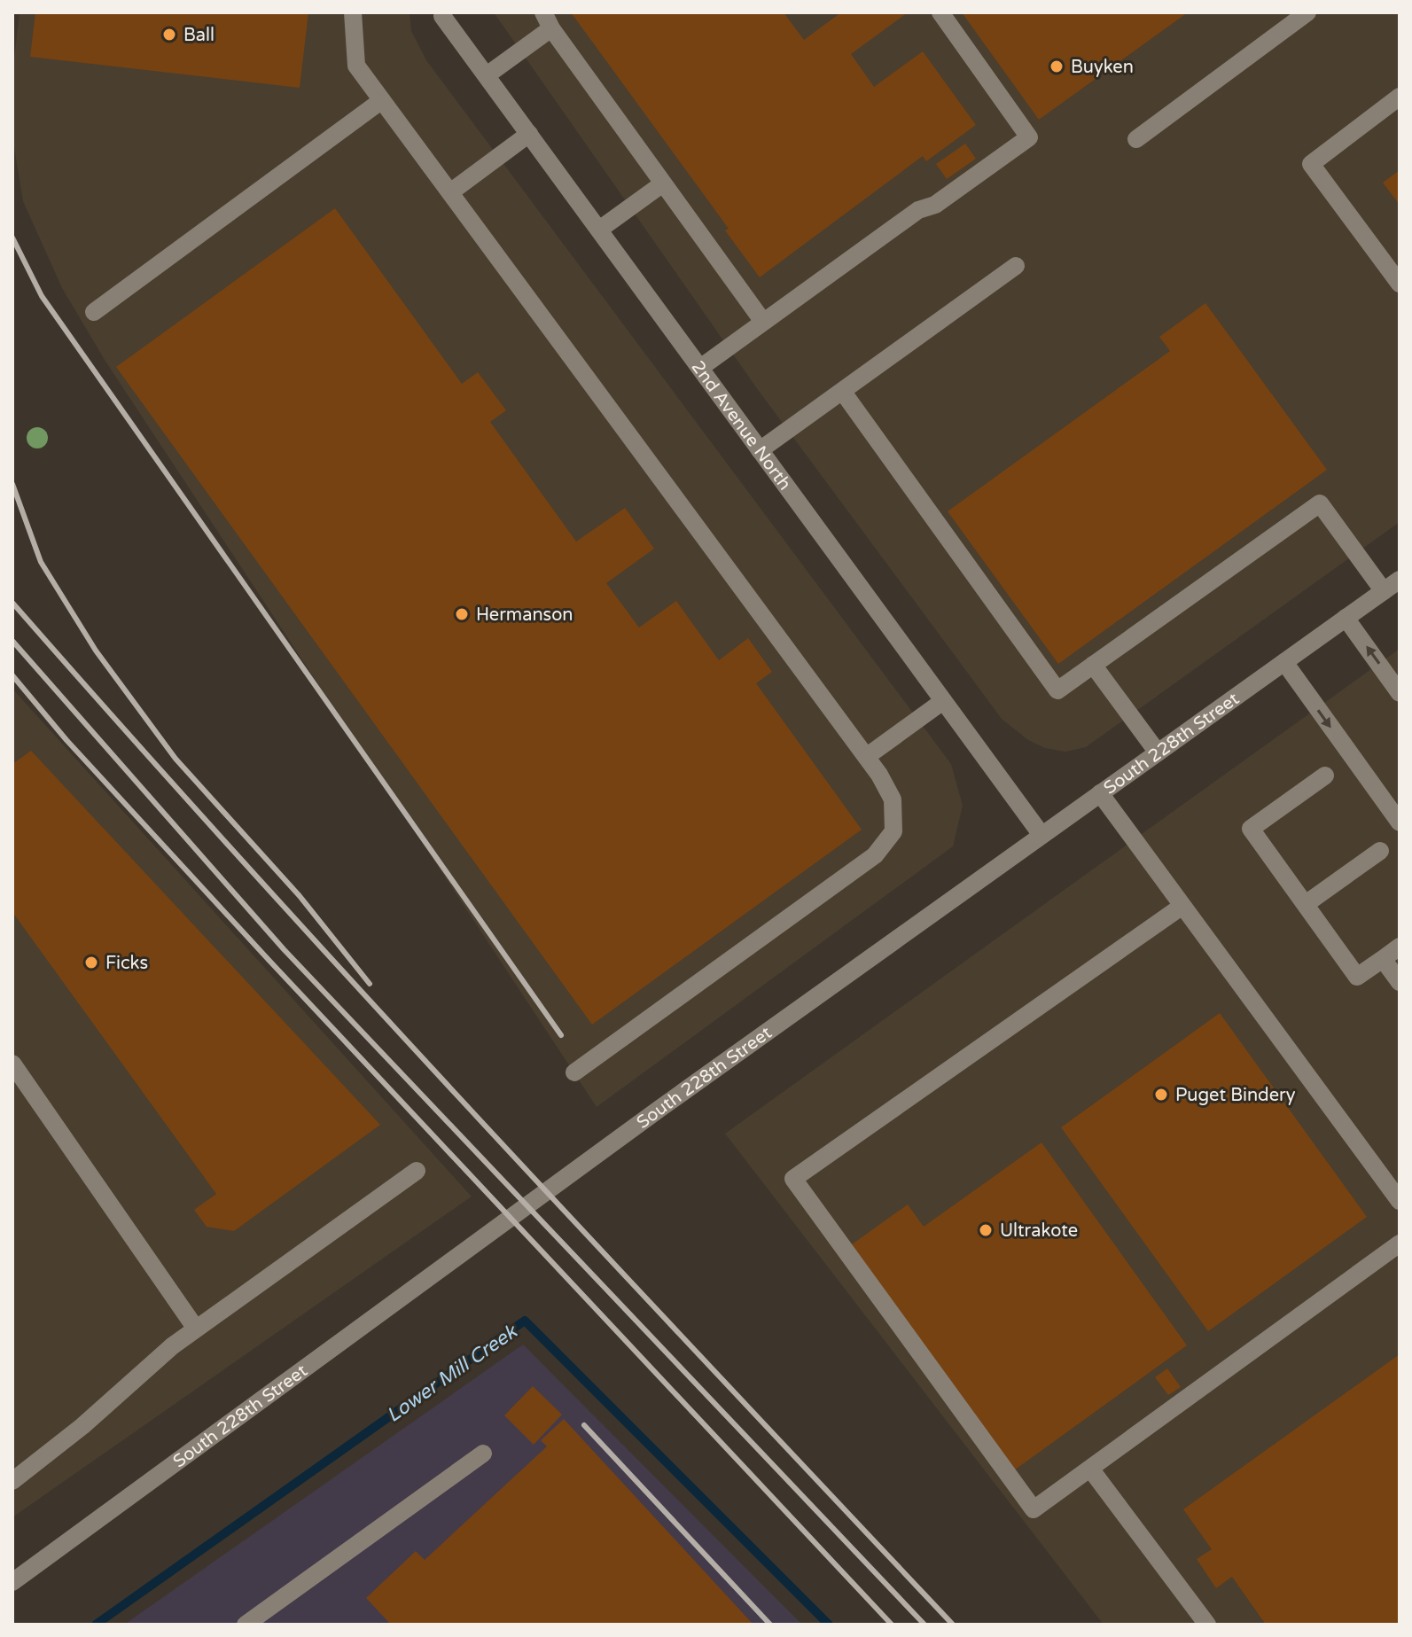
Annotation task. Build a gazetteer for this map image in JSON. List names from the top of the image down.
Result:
{
  "streets": {
    "main road": ["2nd Avenue North", "South 228th Street"]
  },
  "crossings": [
    ["2nd Avenue North", "South 228th Street"]
  ],
  "water": ["Lower Mill Creek"],
  "places": [
    "Ball",
    "Buyken",
    "Hermanson",
    "Ficks",
    "Puget Bindery",
    "Ultrakote"
  ]
}
